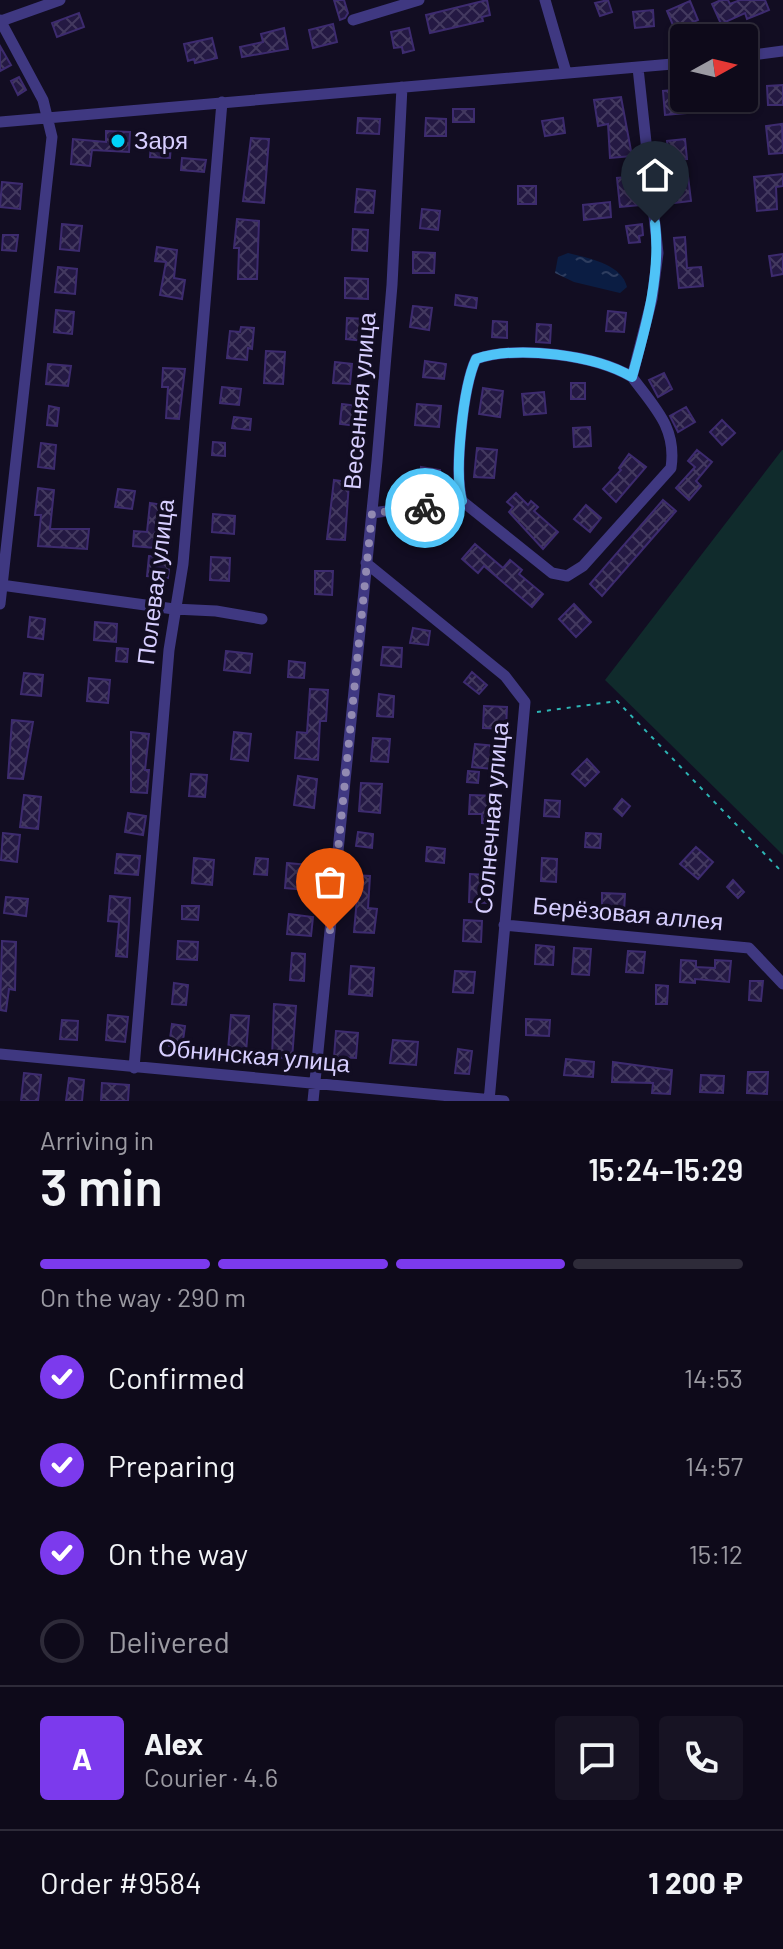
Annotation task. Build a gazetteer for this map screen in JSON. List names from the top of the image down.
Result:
{
  "streets": {
    "street": [
      "Весенняя улица",
      "Полевая улица",
      "Солнечная улица",
      "Берёзовая аллея",
      "Обнинская улица"
    ]
  },
  "crossings": [
    ["Весенняя улица", "Солнечная улица"],
    ["Весенняя улица", "Обнинская улица"],
    ["Полевая улица", "Обнинская улица"],
    ["Солнечная улица", "Берёзовая аллея"],
    ["Солнечная улица", "Обнинская улица"]
  ],
  "places": ["Заря"],
  "north": "right",
  "page": {
    "heading": ["3 min", "Arriving in", "15:24–15:29"],
    "panel": [
      "Alex",
      "Courier · 4.6",
      "Order #9584",
      "1 200 ₽"
    ],
    "bar": "On the way · 290 m",
    "list": [
      ["Confirmed", "14:53"],
      ["Preparing", "14:57"],
      ["On the way", "15:12"],
      "Delivered"
    ],
    "round": "A"
  }
}
